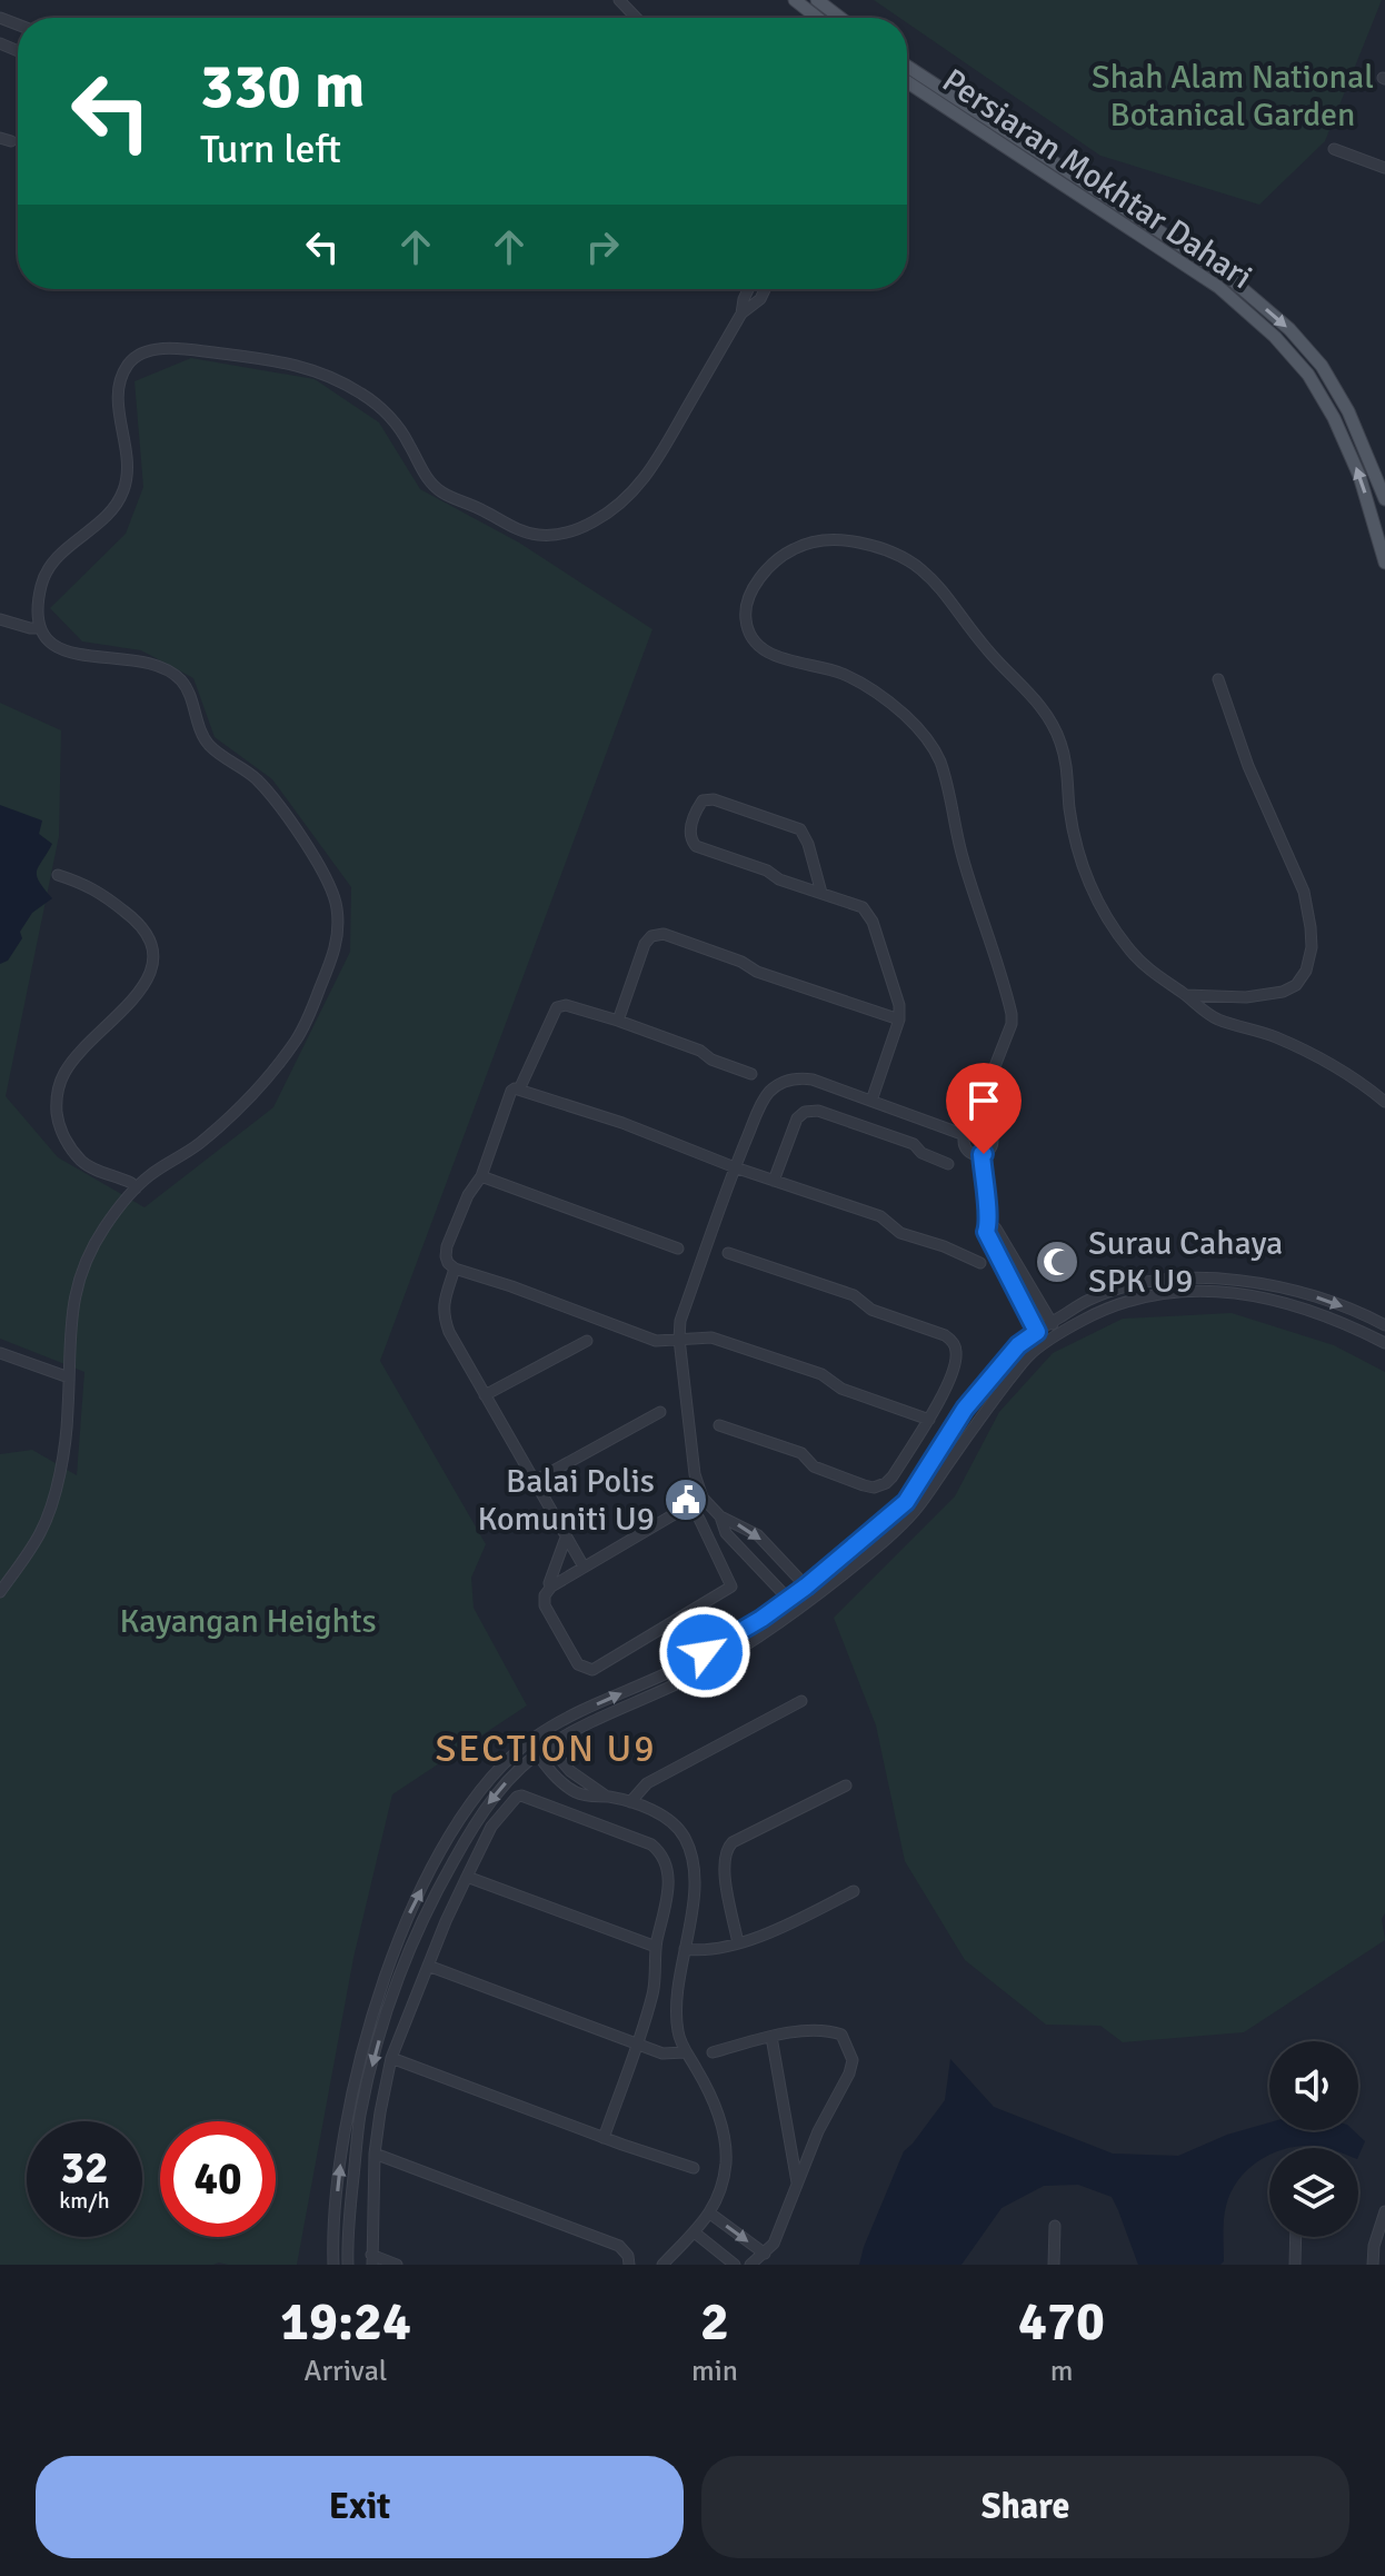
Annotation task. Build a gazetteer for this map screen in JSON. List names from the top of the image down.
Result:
{
  "streets": {
    "main road": ["Persiaran Mokhtar Dahari"]
  },
  "districts": ["SECTION U9"],
  "parks": ["Shah Alam National Botanical Garden", "Kayangan Heights"],
  "places": {
    "mosque": ["Surau Cahaya SPK U9"],
    "public building": ["Balai Polis Komuniti U9"]
  },
  "page": {
    "turn": ["330 m", "Turn left"],
    "speed": "32 km/h",
    "limit": "40",
    "eta": [
      "19:24",
      "Arrival",
      "2",
      "min",
      "470",
      "m"
    ],
    "buttons": ["Exit", "Share"]
  }
}
